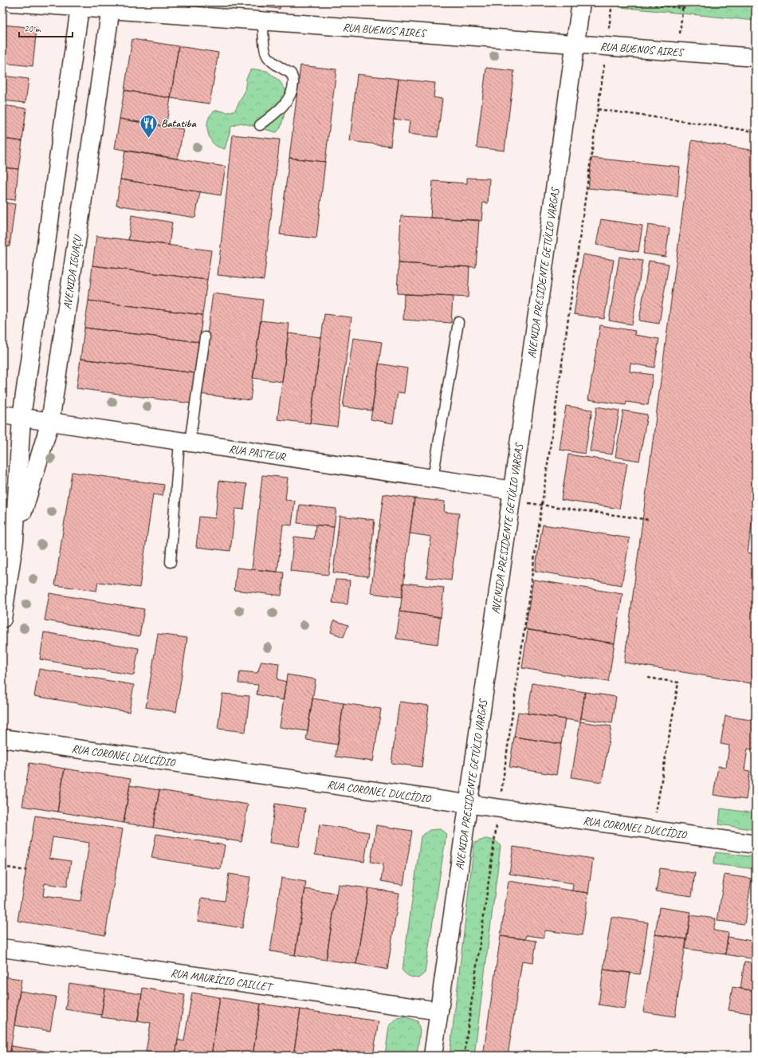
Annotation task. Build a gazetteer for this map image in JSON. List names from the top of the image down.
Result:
{
  "streets": {
    "street": [
      "RUA BUENOS AIRES",
      "AVENIDA IGUAÇU",
      "AVENIDA PRESIDENTE GETÚLIO VARGAS",
      "RUA PASTEUR",
      "RUA CORONEL DULCÍDIO",
      "RUA MAURÍCIO CAILLET"
    ]
  },
  "crossings": [
    ["RUA BUENOS AIRES", "AVENIDA IGUAÇU"],
    ["RUA BUENOS AIRES", "AVENIDA PRESIDENTE GETÚLIO VARGAS"],
    ["AVENIDA IGUAÇU", "RUA PASTEUR"],
    ["AVENIDA PRESIDENTE GETÚLIO VARGAS", "RUA PASTEUR"],
    ["AVENIDA PRESIDENTE GETÚLIO VARGAS", "RUA CORONEL DULCÍDIO"],
    ["AVENIDA PRESIDENTE GETÚLIO VARGAS", "RUA MAURÍCIO CAILLET"]
  ],
  "places": {
    "restaurant": ["Batatiba"]
  },
  "scale_bar": "20 m"
}
